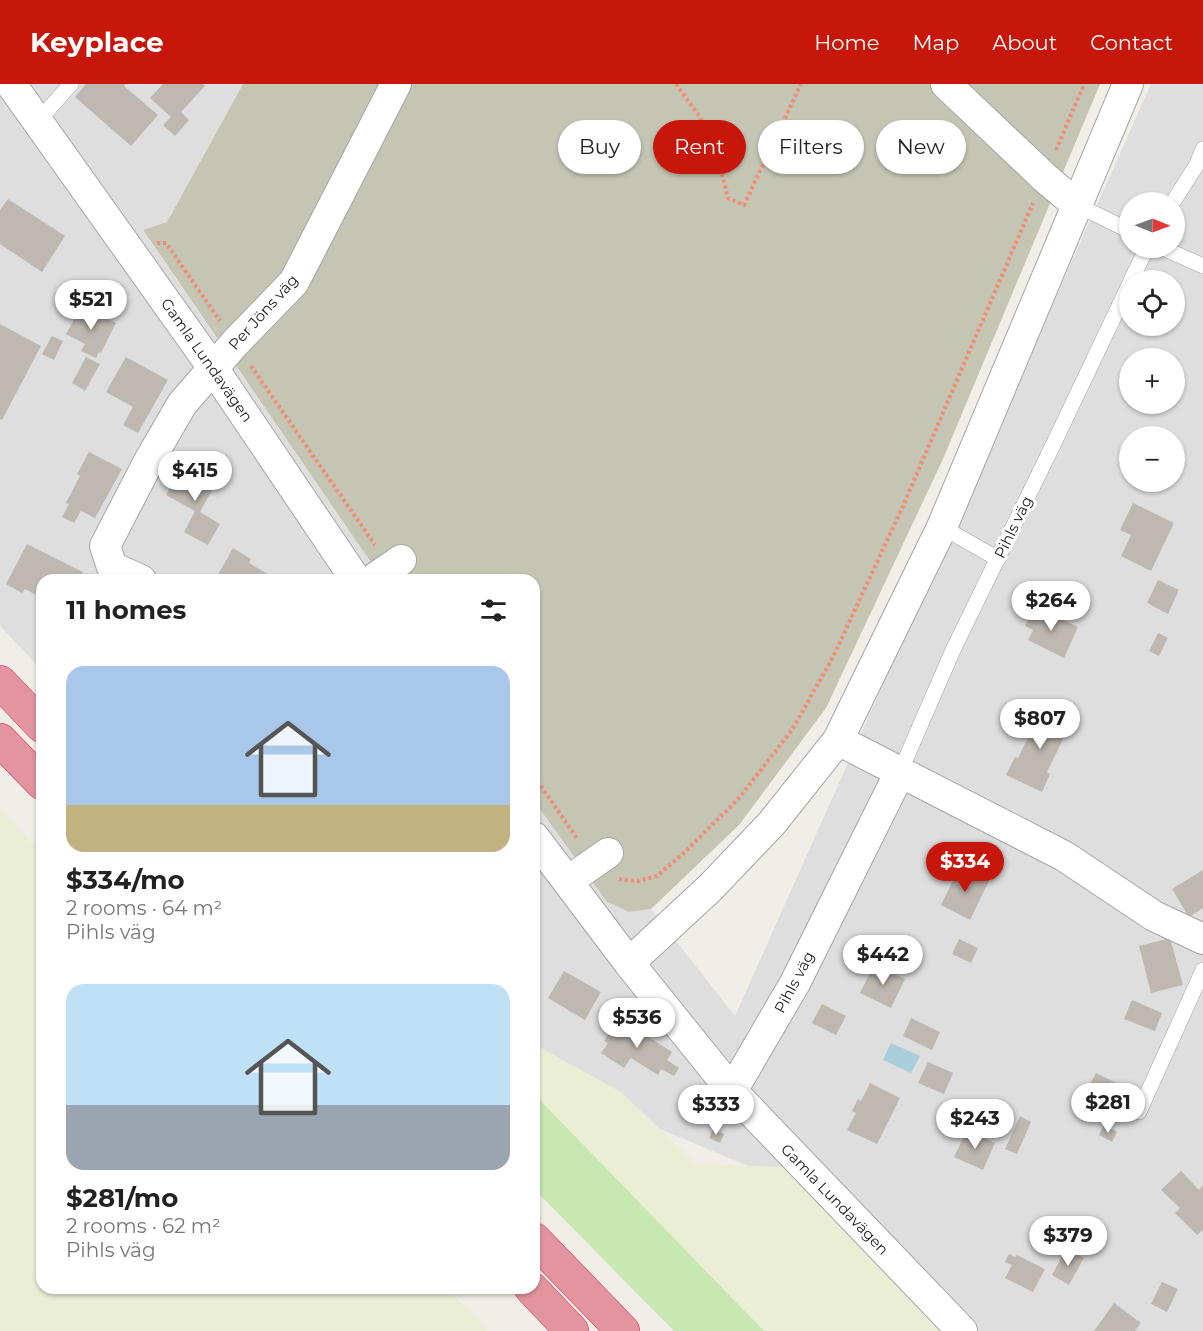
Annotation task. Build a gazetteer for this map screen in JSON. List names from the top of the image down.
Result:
{
  "streets": {
    "street": ["Per Jöns väg", "Gamla Lundavägen", "Pihls väg"]
  },
  "crossings": [
    ["Per Jöns väg", "Gamla Lundavägen"],
    ["Gamla Lundavägen", "Pihls väg"]
  ],
  "north": "right",
  "page": {
    "header": "Keyplace",
    "nav": [
      "Home",
      "Map",
      "About",
      "Contact"
    ],
    "chip": [
      "Buy",
      "Rent",
      "Filters",
      "New"
    ],
    "map_buttons": ["+", "−"],
    "price": [
      "$521",
      "$415",
      "$264",
      "$807",
      "$334",
      "$442",
      "$536",
      "$281",
      "$333",
      "$243",
      "$379"
    ],
    "heading": "11 homes",
    "list": [
      {
        "name": "$334/mo",
        "note": "2 rooms · 64 m² · Pihls väg"
      },
      {
        "name": "$281/mo",
        "note": "2 rooms · 62 m² · Pihls väg"
      }
    ]
  }
}
